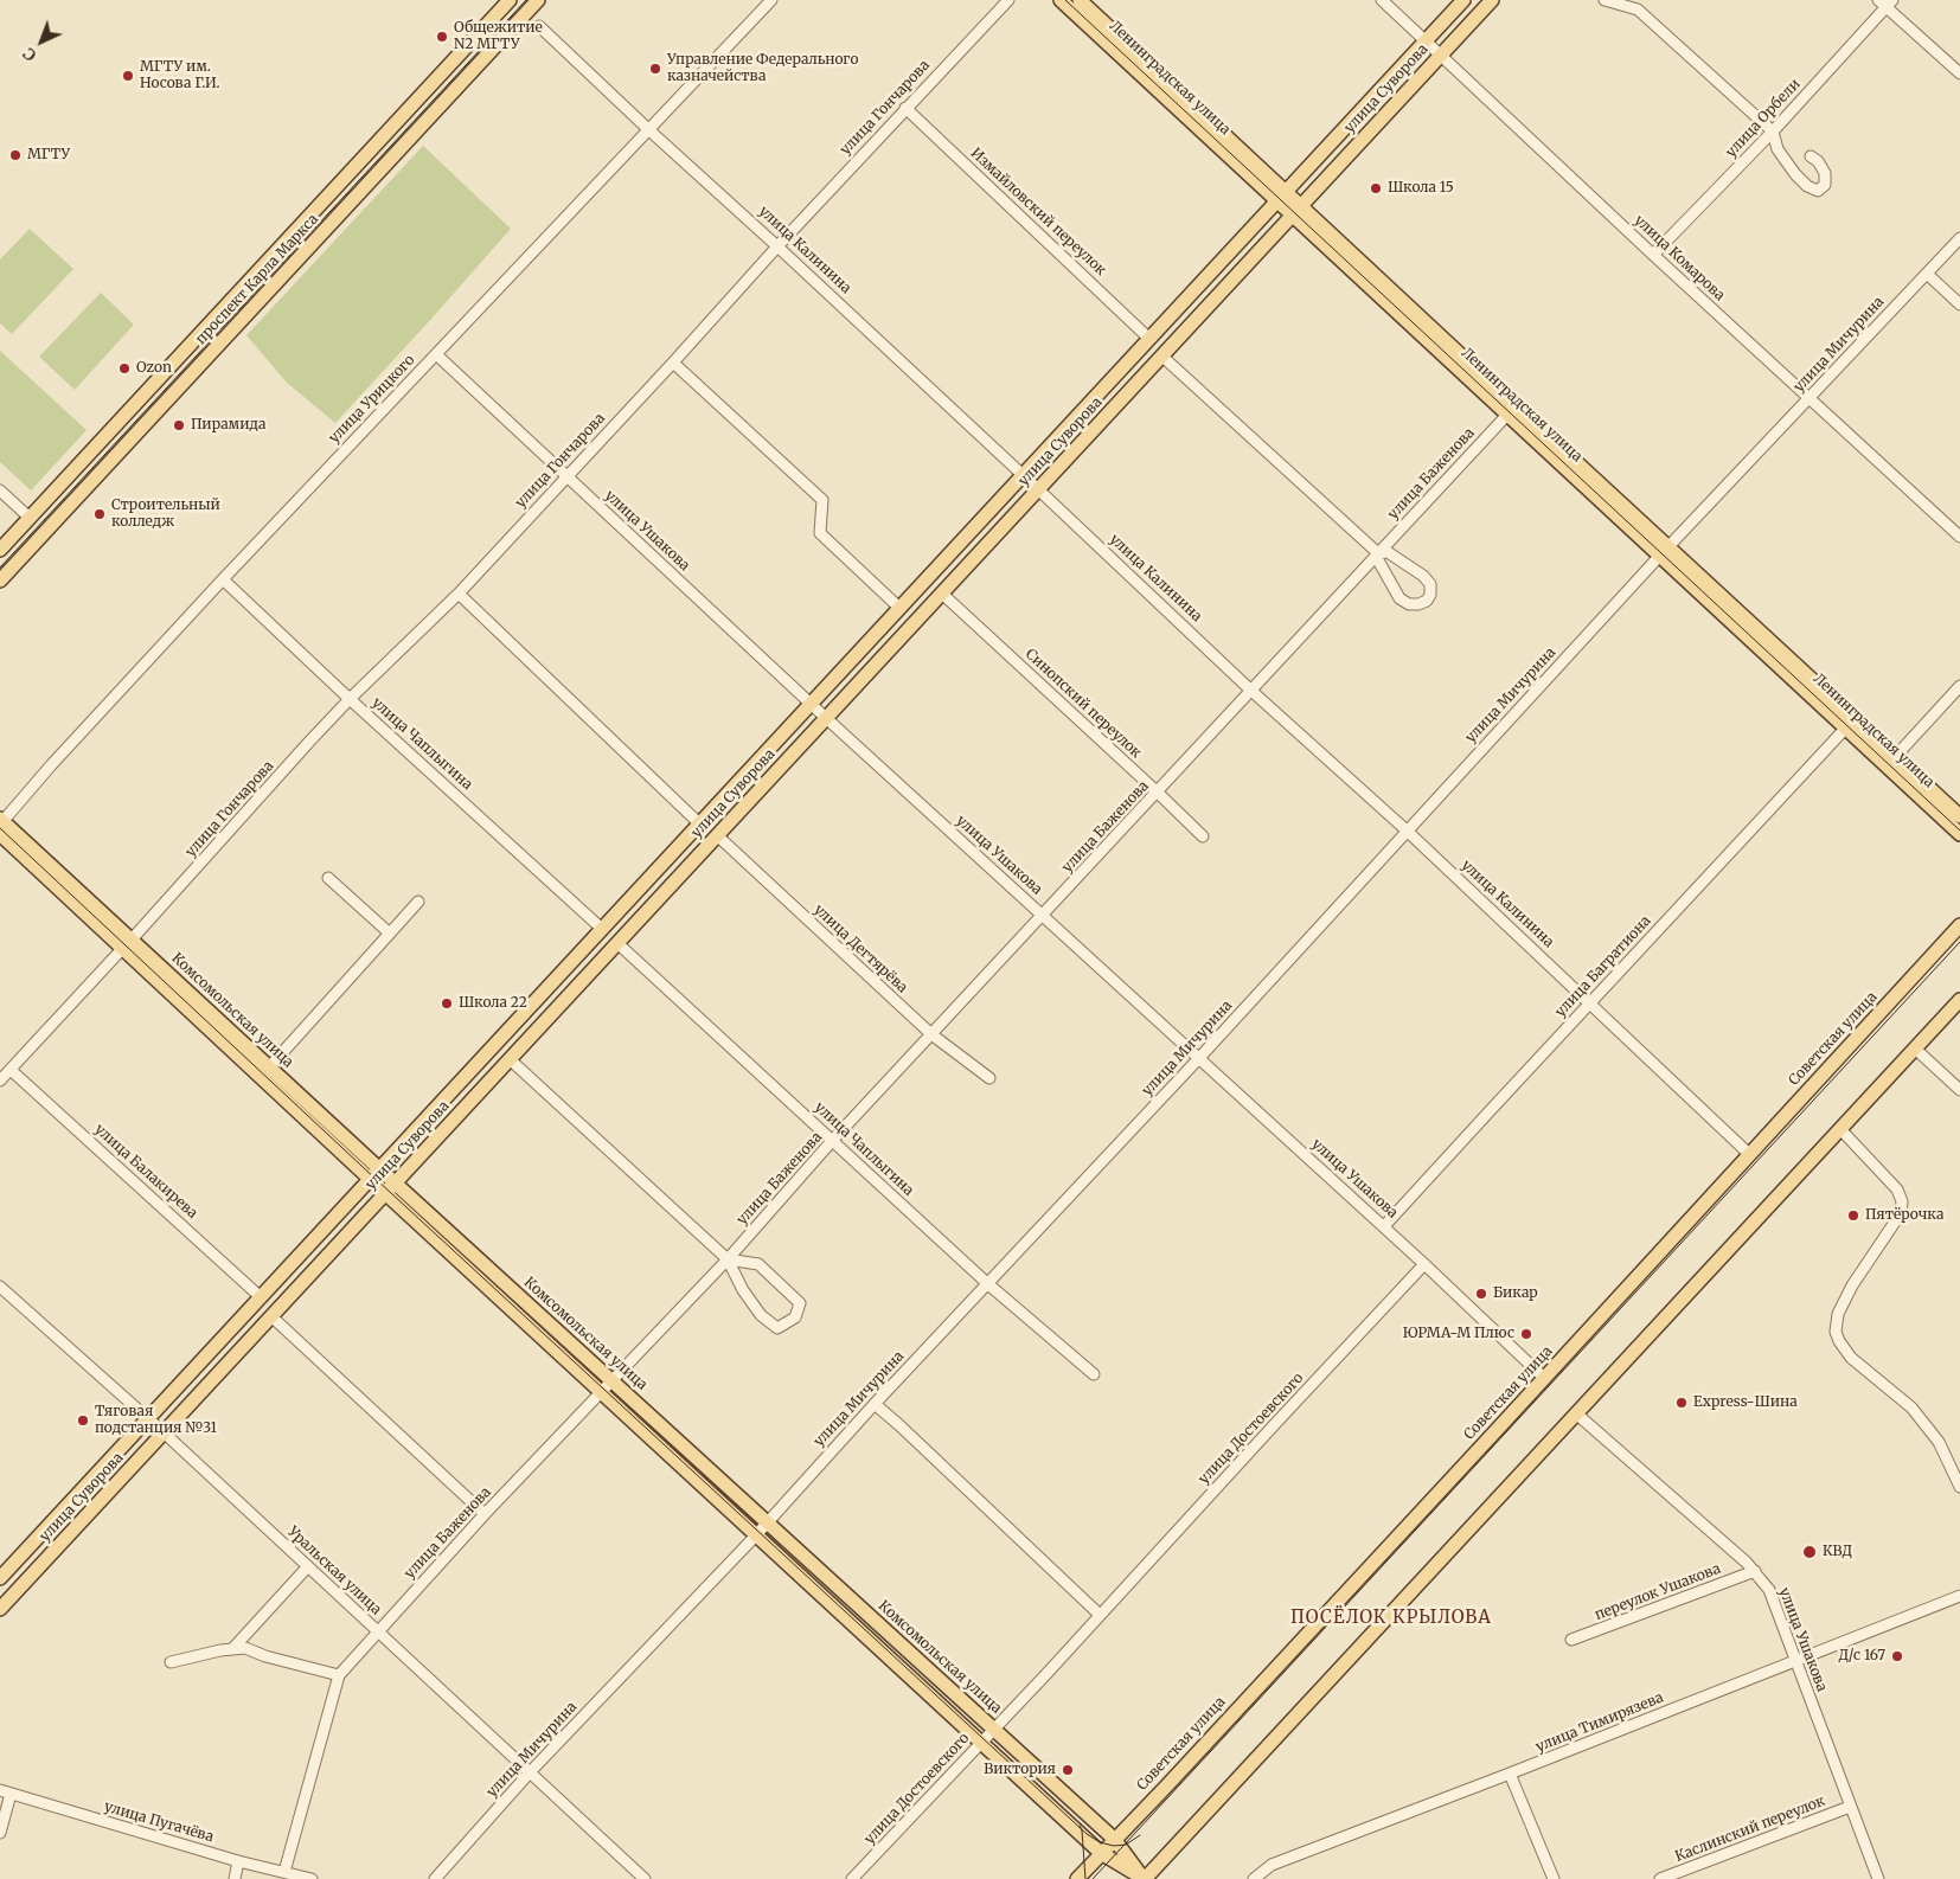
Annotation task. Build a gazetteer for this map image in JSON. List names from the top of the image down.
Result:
{
  "streets": {
    "main road": [
      "Ленинградская улица",
      "улица Суворова",
      "проспект Карла Маркса",
      "Комсомольская улица",
      "Советская улица"
    ],
    "street": [
      "улица Гончарова",
      "улица Орбели",
      "Измайловский переулок",
      "улица Калинина",
      "улица Комарова",
      "улица Мичурина",
      "улица Урицкого",
      "улица Баженова",
      "улица Ушакова",
      "Синопский переулок",
      "улица Чаплыгина",
      "улица Дегтярёва",
      "улица Багратиона",
      "улица Балакирева",
      "улица Достоевского",
      "Уральская улица",
      "переулок Ушакова",
      "улица Тимирязева",
      "улица Пугачёва",
      "Каслинский переулок"
    ]
  },
  "crossings": [
    ["Ленинградская улица", "улица Суворова"],
    ["Ленинградская улица", "улица Мичурина"],
    ["Ленинградская улица", "улица Баженова"],
    ["Ленинградская улица", "улица Багратиона"],
    ["улица Суворова", "Измайловский переулок"],
    ["улица Суворова", "улица Калинина"],
    ["улица Суворова", "улица Комарова"],
    ["улица Суворова", "улица Ушакова"],
    ["улица Суворова", "Синопский переулок"],
    ["улица Суворова", "улица Чаплыгина"],
    ["улица Суворова", "улица Дегтярёва"],
    ["улица Суворова", "Комсомольская улица"],
    ["улица Суворова", "улица Балакирева"],
    ["улица Суворова", "Уральская улица"],
    ["улица Гончарова", "Измайловский переулок"],
    ["улица Гончарова", "улица Калинина"],
    ["улица Гончарова", "улица Ушакова"],
    ["улица Гончарова", "улица Чаплыгина"],
    ["улица Гончарова", "Комсомольская улица"],
    ["улица Гончарова", "улица Балакирева"],
    ["улица Орбели", "улица Комарова"],
    ["улица Калинина", "улица Мичурина"],
    ["улица Калинина", "улица Урицкого"],
    ["улица Калинина", "улица Баженова"],
    ["улица Калинина", "улица Багратиона"],
    ["улица Калинина", "Советская улица"],
    ["улица Комарова", "улица Мичурина"],
    ["улица Мичурина", "улица Ушакова"],
    ["улица Мичурина", "улица Чаплыгина"],
    ["улица Мичурина", "Комсомольская улица"],
    ["улица Мичурина", "Уральская улица"],
    ["улица Урицкого", "улица Ушакова"],
    ["улица Урицкого", "улица Чаплыгина"],
    ["улица Урицкого", "Комсомольская улица"],
    ["улица Баженова", "улица Ушакова"],
    ["улица Баженова", "Синопский переулок"],
    ["улица Баженова", "улица Чаплыгина"],
    ["улица Баженова", "улица Дегтярёва"],
    ["улица Баженова", "Комсомольская улица"],
    ["улица Баженова", "Уральская улица"],
    ["улица Баженова", "улица Пугачёва"],
    ["улица Ушакова", "улица Багратиона"],
    ["улица Ушакова", "Советская улица"],
    ["улица Ушакова", "улица Достоевского"],
    ["улица Ушакова", "переулок Ушакова"],
    ["улица Ушакова", "улица Тимирязева"],
    ["улица Ушакова", "Каслинский переулок"],
    ["Комсомольская улица", "Советская улица"],
    ["Комсомольская улица", "улица Достоевского"]
  ],
  "districts": ["ПОСЁЛОК КРЫЛОВА"],
  "places": [
    "Общежитие N2 МГТУ",
    "Управление Федерального казначейства",
    "МГТУ им. Носова Г.И.",
    "МГТУ",
    "Школа 15",
    "Ozon",
    "Пирамида",
    "Строительный колледж",
    "Школа 22",
    "Пятёрочка",
    "Бикар",
    "ЮРМА-М Плюс",
    "Express-Шина",
    "Тяговая подстанция №31",
    "КВД",
    "Д/с 167",
    "Виктория"
  ],
  "north": "bottom left"
}
